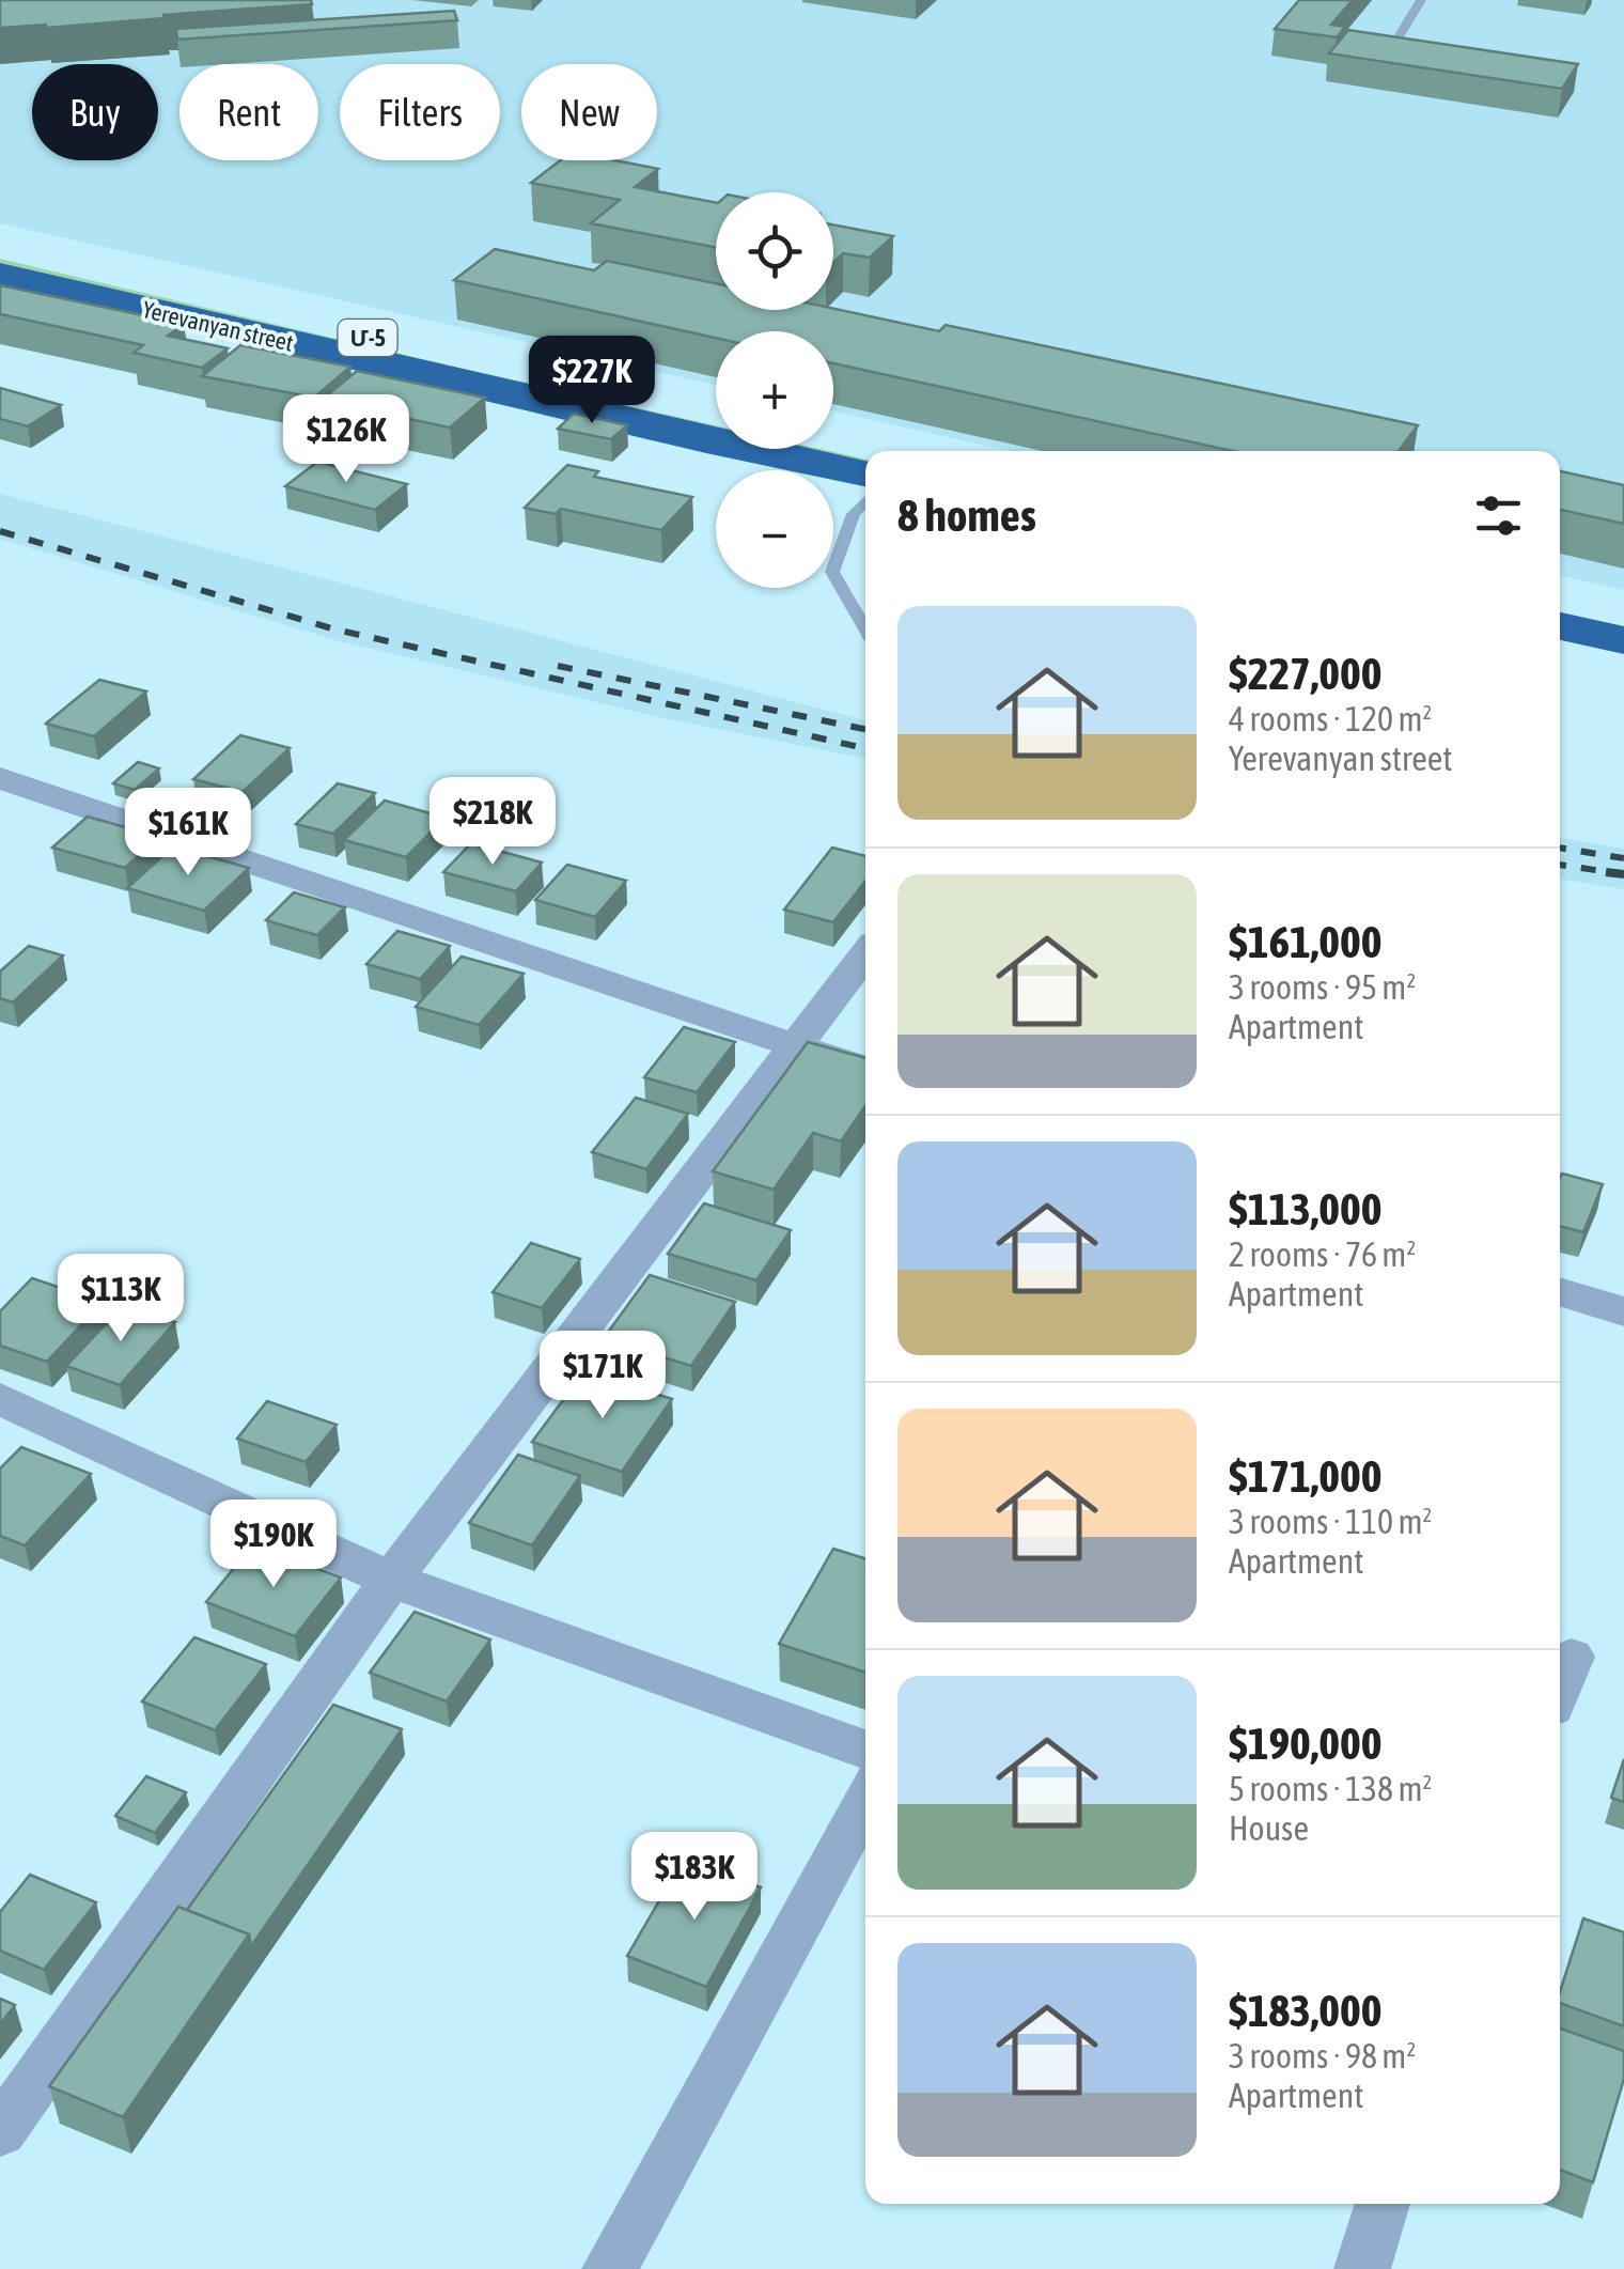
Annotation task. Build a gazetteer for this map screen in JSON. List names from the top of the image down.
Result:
{
  "streets": {
    "highway": ["Yerevanyan street", "Մ-5"]
  },
  "page": {
    "chip": [
      "Buy",
      "Rent",
      "Filters",
      "New"
    ],
    "map_buttons": ["+", "−"],
    "price": [
      "$227K",
      "$126K",
      "$218K",
      "$161K",
      "$113K",
      "$171K",
      "$190K",
      "$183K"
    ],
    "heading": "8 homes",
    "list": [
      {
        "name": "$227,000",
        "note": "4 rooms · 120 m² · Yerevanyan street"
      },
      {
        "name": "$161,000",
        "note": "3 rooms · 95 m² · Apartment"
      },
      {
        "name": "$113,000",
        "note": "2 rooms · 76 m² · Apartment"
      },
      {
        "name": "$171,000",
        "note": "3 rooms · 110 m² · Apartment"
      },
      {
        "name": "$190,000",
        "note": "5 rooms · 138 m² · House"
      },
      {
        "name": "$183,000",
        "note": "3 rooms · 98 m² · Apartment"
      }
    ]
  }
}
